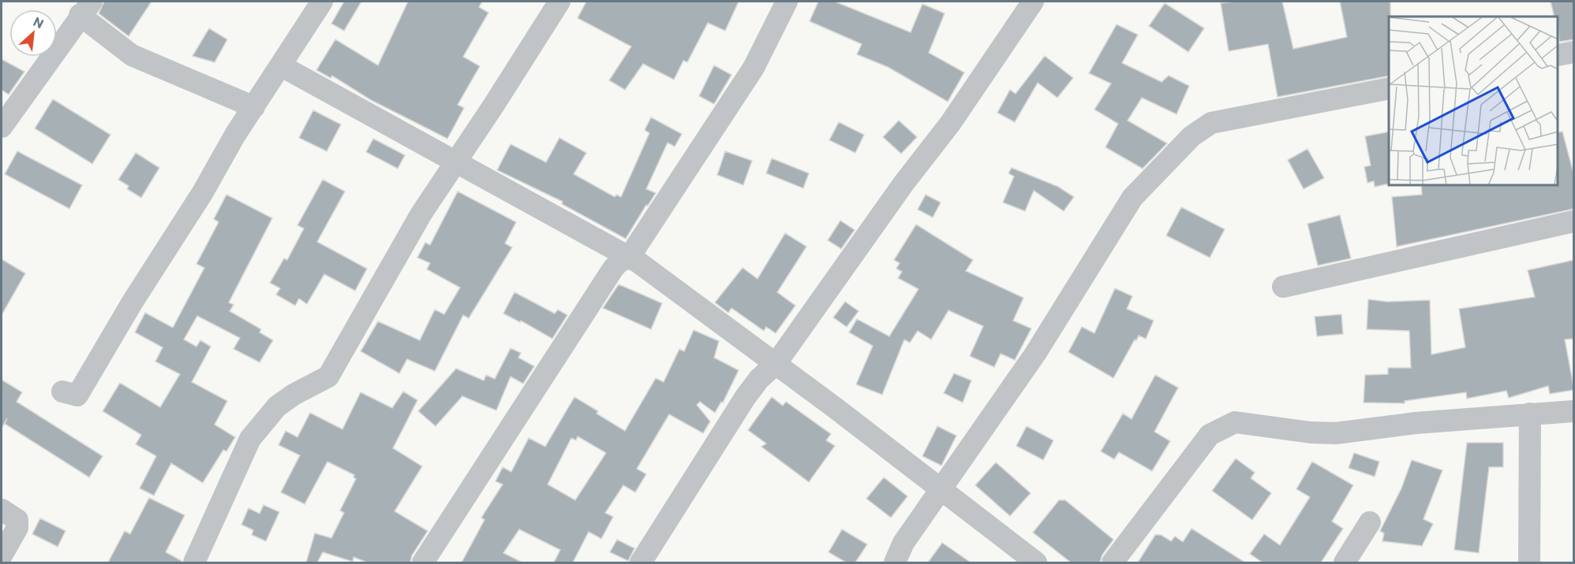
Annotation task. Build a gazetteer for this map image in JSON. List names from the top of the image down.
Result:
{
  "north": "top right"
}
